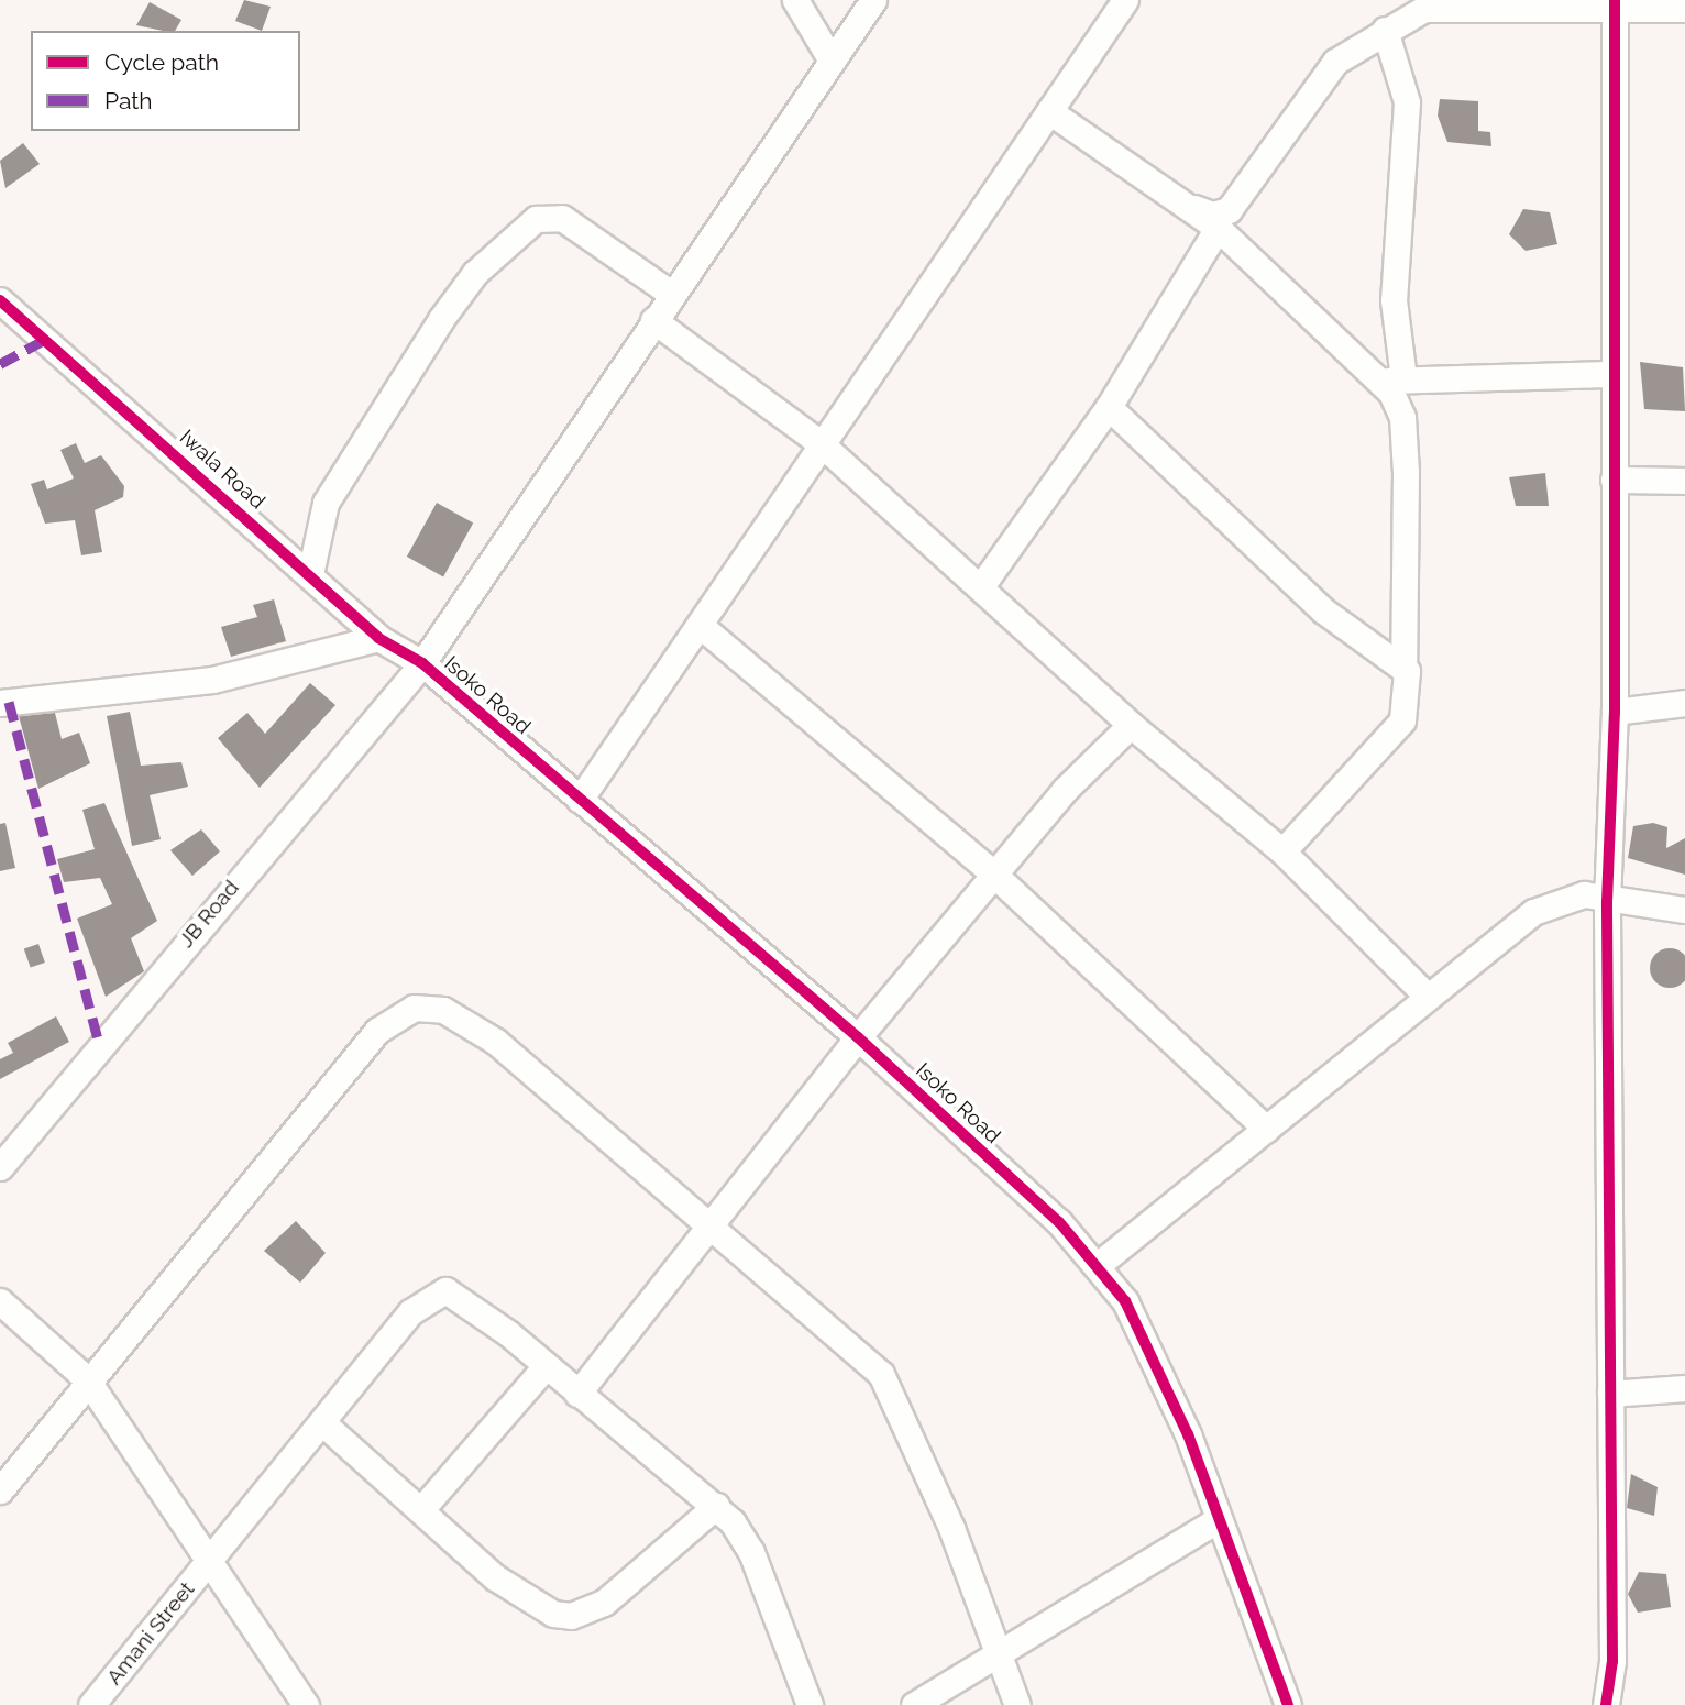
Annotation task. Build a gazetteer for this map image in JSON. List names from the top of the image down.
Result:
{
  "streets": {
    "street": [
      "Iwala Road",
      "Isoko Road",
      "JB Road",
      "Amani Street"
    ]
  },
  "crossings": [
    ["Iwala Road", "Isoko Road"],
    ["Iwala Road", "JB Road"],
    ["Isoko Road", "JB Road"]
  ],
  "legend": ["Cycle path", "Path"]
}
